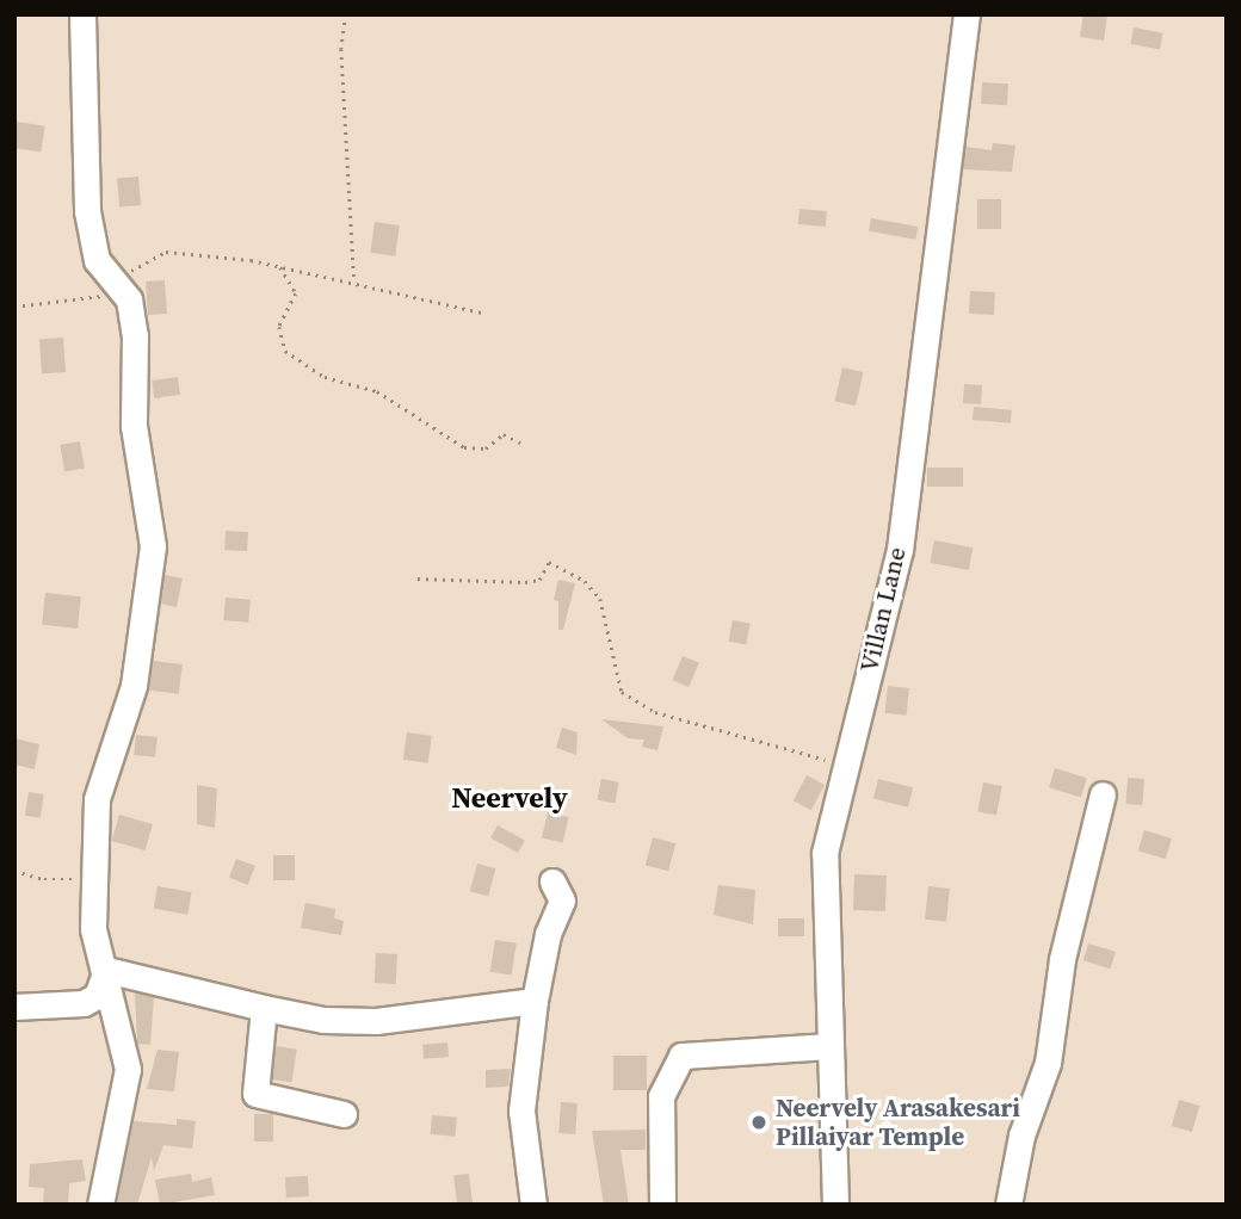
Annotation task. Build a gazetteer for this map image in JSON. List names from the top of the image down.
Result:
{
  "streets": {
    "street": ["Villan Lane"]
  },
  "districts": ["Neervely"],
  "places": ["Neervely Arasakesari Pillaiyar Temple"]
}
